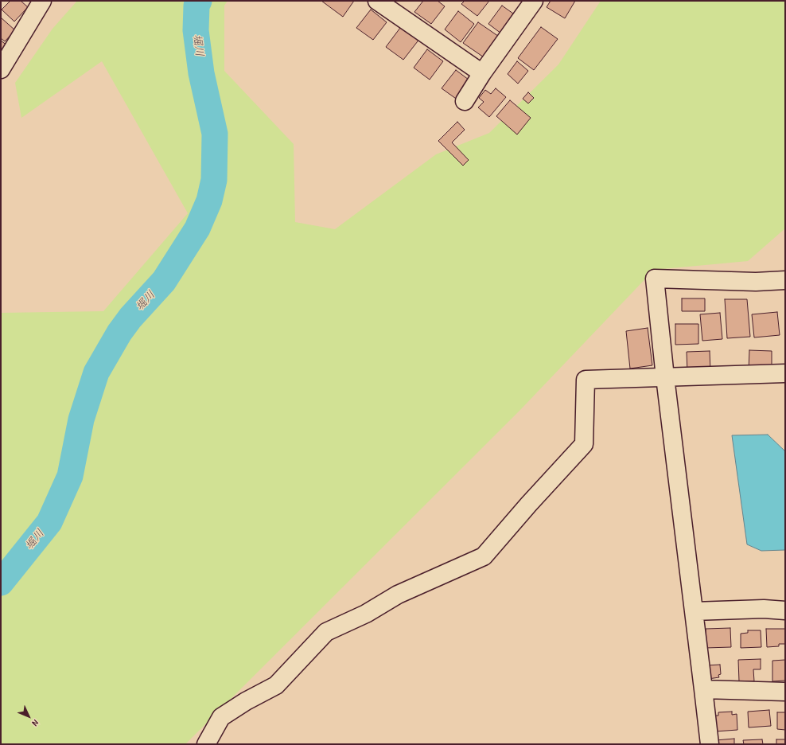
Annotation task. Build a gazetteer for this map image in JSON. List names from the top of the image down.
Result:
{
  "water": ["堀川"],
  "north": "bottom right"
}
